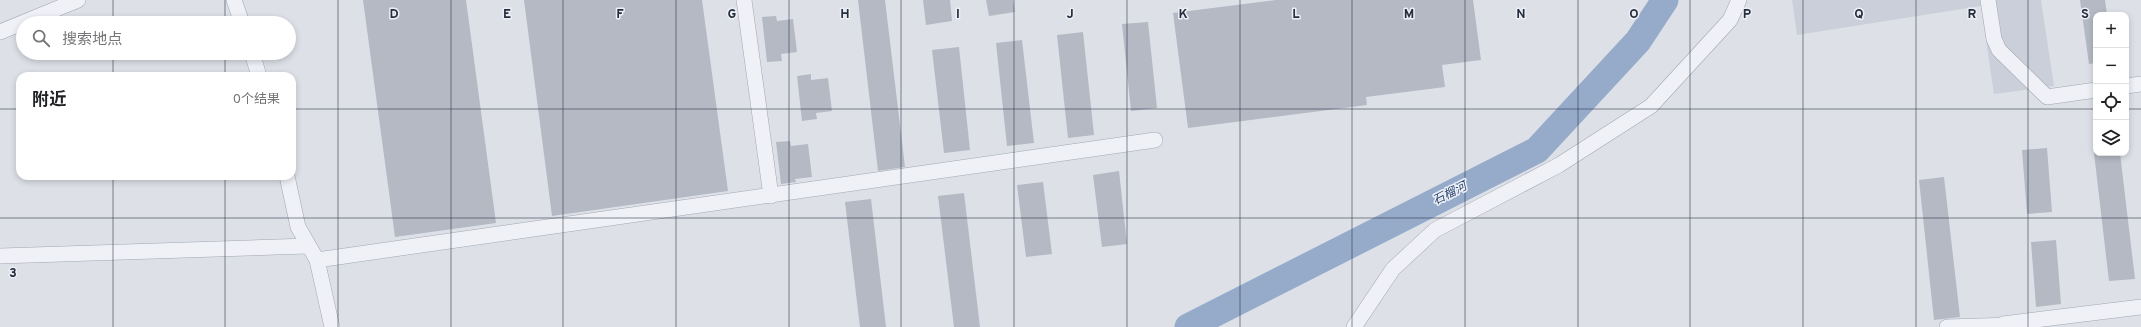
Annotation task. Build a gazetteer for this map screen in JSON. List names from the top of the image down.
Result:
{
  "water": ["石榴河"],
  "page": {
    "map_buttons": ["+", "−"],
    "search": "搜索地点",
    "heading": ["附近", "0个结果"]
  },
  "grid": {
    "columns": [
      "D",
      "E",
      "F",
      "G",
      "H",
      "I",
      "J",
      "K",
      "L",
      "M",
      "N",
      "O",
      "P",
      "Q",
      "R",
      "S"
    ],
    "rows": ["3"]
  }
}
